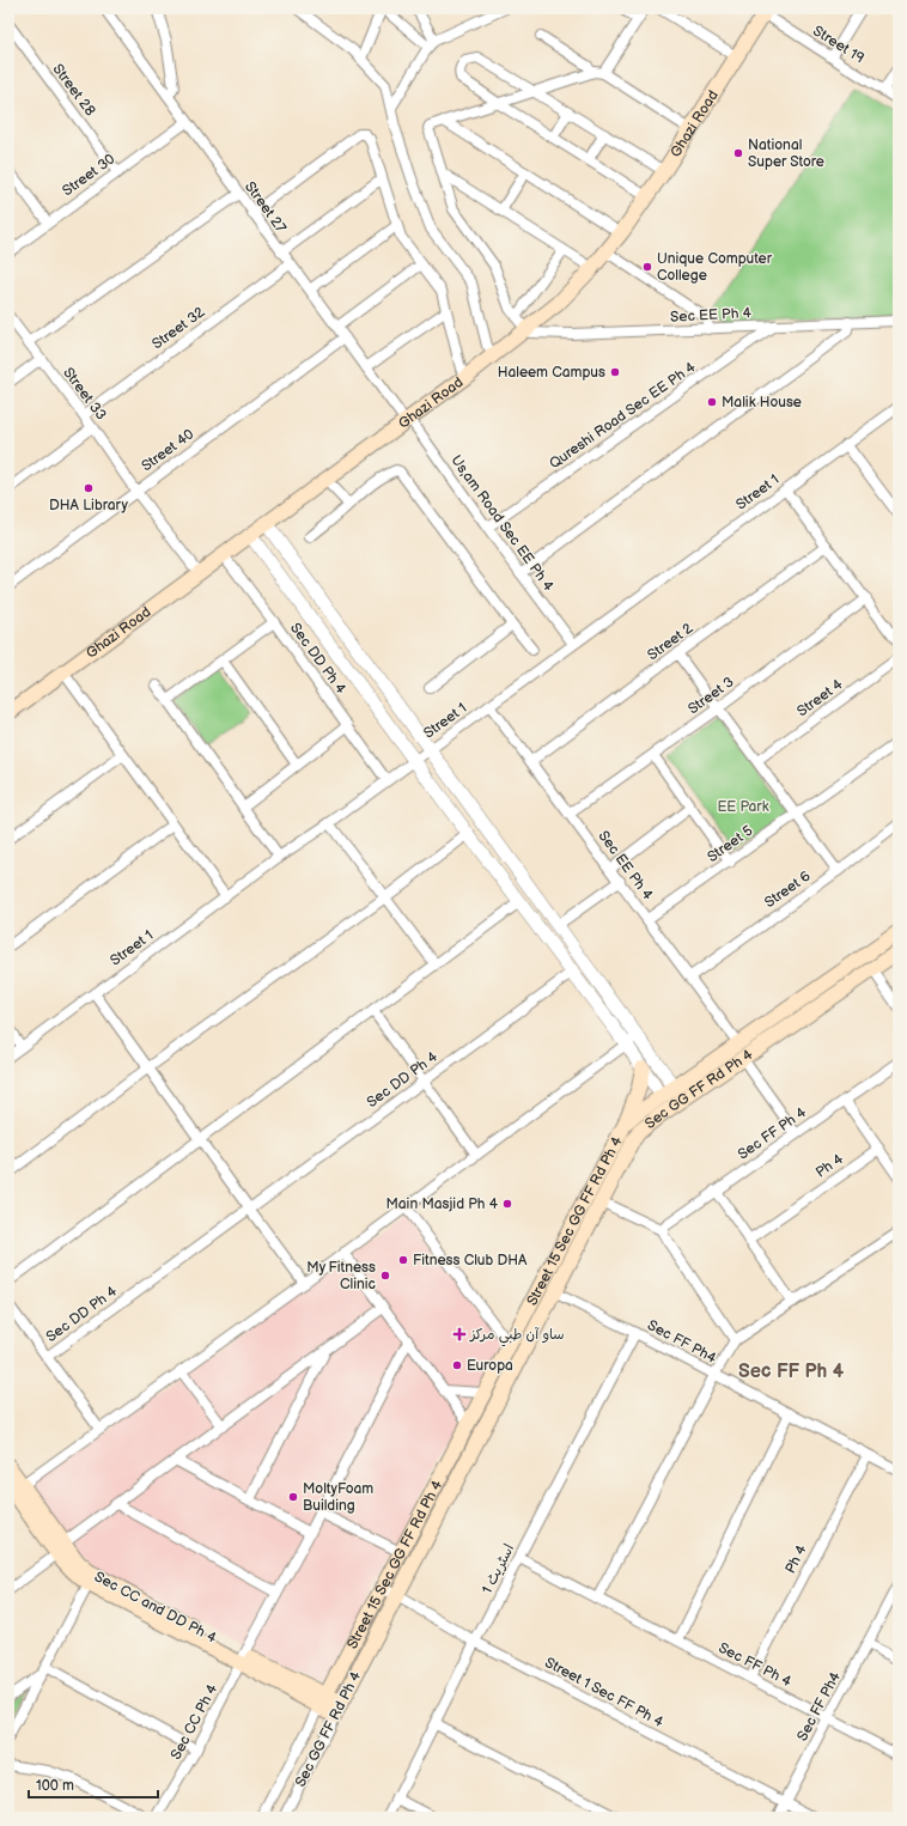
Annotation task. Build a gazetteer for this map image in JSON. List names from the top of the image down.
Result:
{
  "streets": {
    "main road": [
      "Ghazi Road",
      "Sec GG FF Rd Ph 4",
      "Street 15 Sec GG FF Rd Ph 4",
      "Sec CC and DD Ph 4"
    ],
    "street": [
      "Street 19",
      "Street 28",
      "Street 30",
      "Street 27",
      "Sec EE Ph 4",
      "Street 32",
      "Street 33",
      "Qureshi Road Sec EE Ph 4",
      "Street 40",
      "Street 1",
      "Us,am Road Sec EE Ph 4",
      "Street 2",
      "Sec DD Ph 4",
      "Street 3",
      "Street 4",
      "Street 5",
      "Street 6",
      "Sec FF Ph 4",
      "Ph 4",
      "Sec FF Ph4",
      "اسٹریٹ 1",
      "Street 1 Sec FF Ph 4",
      "Sec CC Ph 4"
    ]
  },
  "crossings": [
    ["Street 19", "Ghazi Road"],
    ["Street 28", "Street 30"],
    ["Ghazi Road", "Street 27"],
    ["Ghazi Road", "Sec EE Ph 4"],
    ["Ghazi Road", "Street 33"],
    ["Ghazi Road", "Us,am Road Sec EE Ph 4"],
    ["Ghazi Road", "Sec DD Ph 4"],
    ["Street 30", "Street 27"],
    ["Street 27", "Street 32"],
    ["Street 27", "Street 40"],
    ["Street 27", "Us,am Road Sec EE Ph 4"],
    ["Sec EE Ph 4", "Qureshi Road Sec EE Ph 4"],
    ["Sec EE Ph 4", "Street 1"],
    ["Sec EE Ph 4", "Street 2"],
    ["Sec EE Ph 4", "Street 3"],
    ["Sec EE Ph 4", "Street 5"],
    ["Sec EE Ph 4", "Street 6"],
    ["Sec EE Ph 4", "Street 15 Sec GG FF Rd Ph 4"],
    ["Street 32", "Street 33"],
    ["Street 33", "Street 40"],
    ["Qureshi Road Sec EE Ph 4", "Us,am Road Sec EE Ph 4"],
    ["Street 1", "Us,am Road Sec EE Ph 4"],
    ["Street 1", "Sec DD Ph 4"],
    ["Sec GG FF Rd Ph 4", "Street 15 Sec GG FF Rd Ph 4"],
    ["Sec GG FF Rd Ph 4", "Sec FF Ph4"],
    ["Sec GG FF Rd Ph 4", "Sec CC and DD Ph 4"],
    ["Sec GG FF Rd Ph 4", "Street 1 Sec FF Ph 4"],
    ["Sec FF Ph 4", "Ph 4"],
    ["Sec FF Ph 4", "Sec FF Ph4"],
    ["Sec FF Ph 4", "اسٹریٹ 1"],
    ["Ph 4", "Sec FF Ph4"],
    ["Street 15 Sec GG FF Rd Ph 4", "Sec CC and DD Ph 4"],
    ["Street 15 Sec GG FF Rd Ph 4", "Street 1 Sec FF Ph 4"],
    ["Sec FF Ph4", "اسٹریٹ 1"],
    ["Sec FF Ph4", "Street 1 Sec FF Ph 4"],
    ["اسٹریٹ 1", "Street 1 Sec FF Ph 4"],
    ["Sec CC and DD Ph 4", "Sec CC Ph 4"]
  ],
  "districts": ["Sec FF Ph 4"],
  "parks": ["EE Park"],
  "places": {
    "other": [
      "National Super Store",
      "Unique Computer College",
      "Haleem Campus",
      "Malik House",
      "DHA Library",
      "Main Masjid Ph 4",
      "Fitness Club DHA",
      "My Fitness Clinic",
      "Europa",
      "MoltyFoam Building"
    ],
    "health": ["ساو آن طبي مرکز"]
  },
  "scale_bar": "100 m"
}
